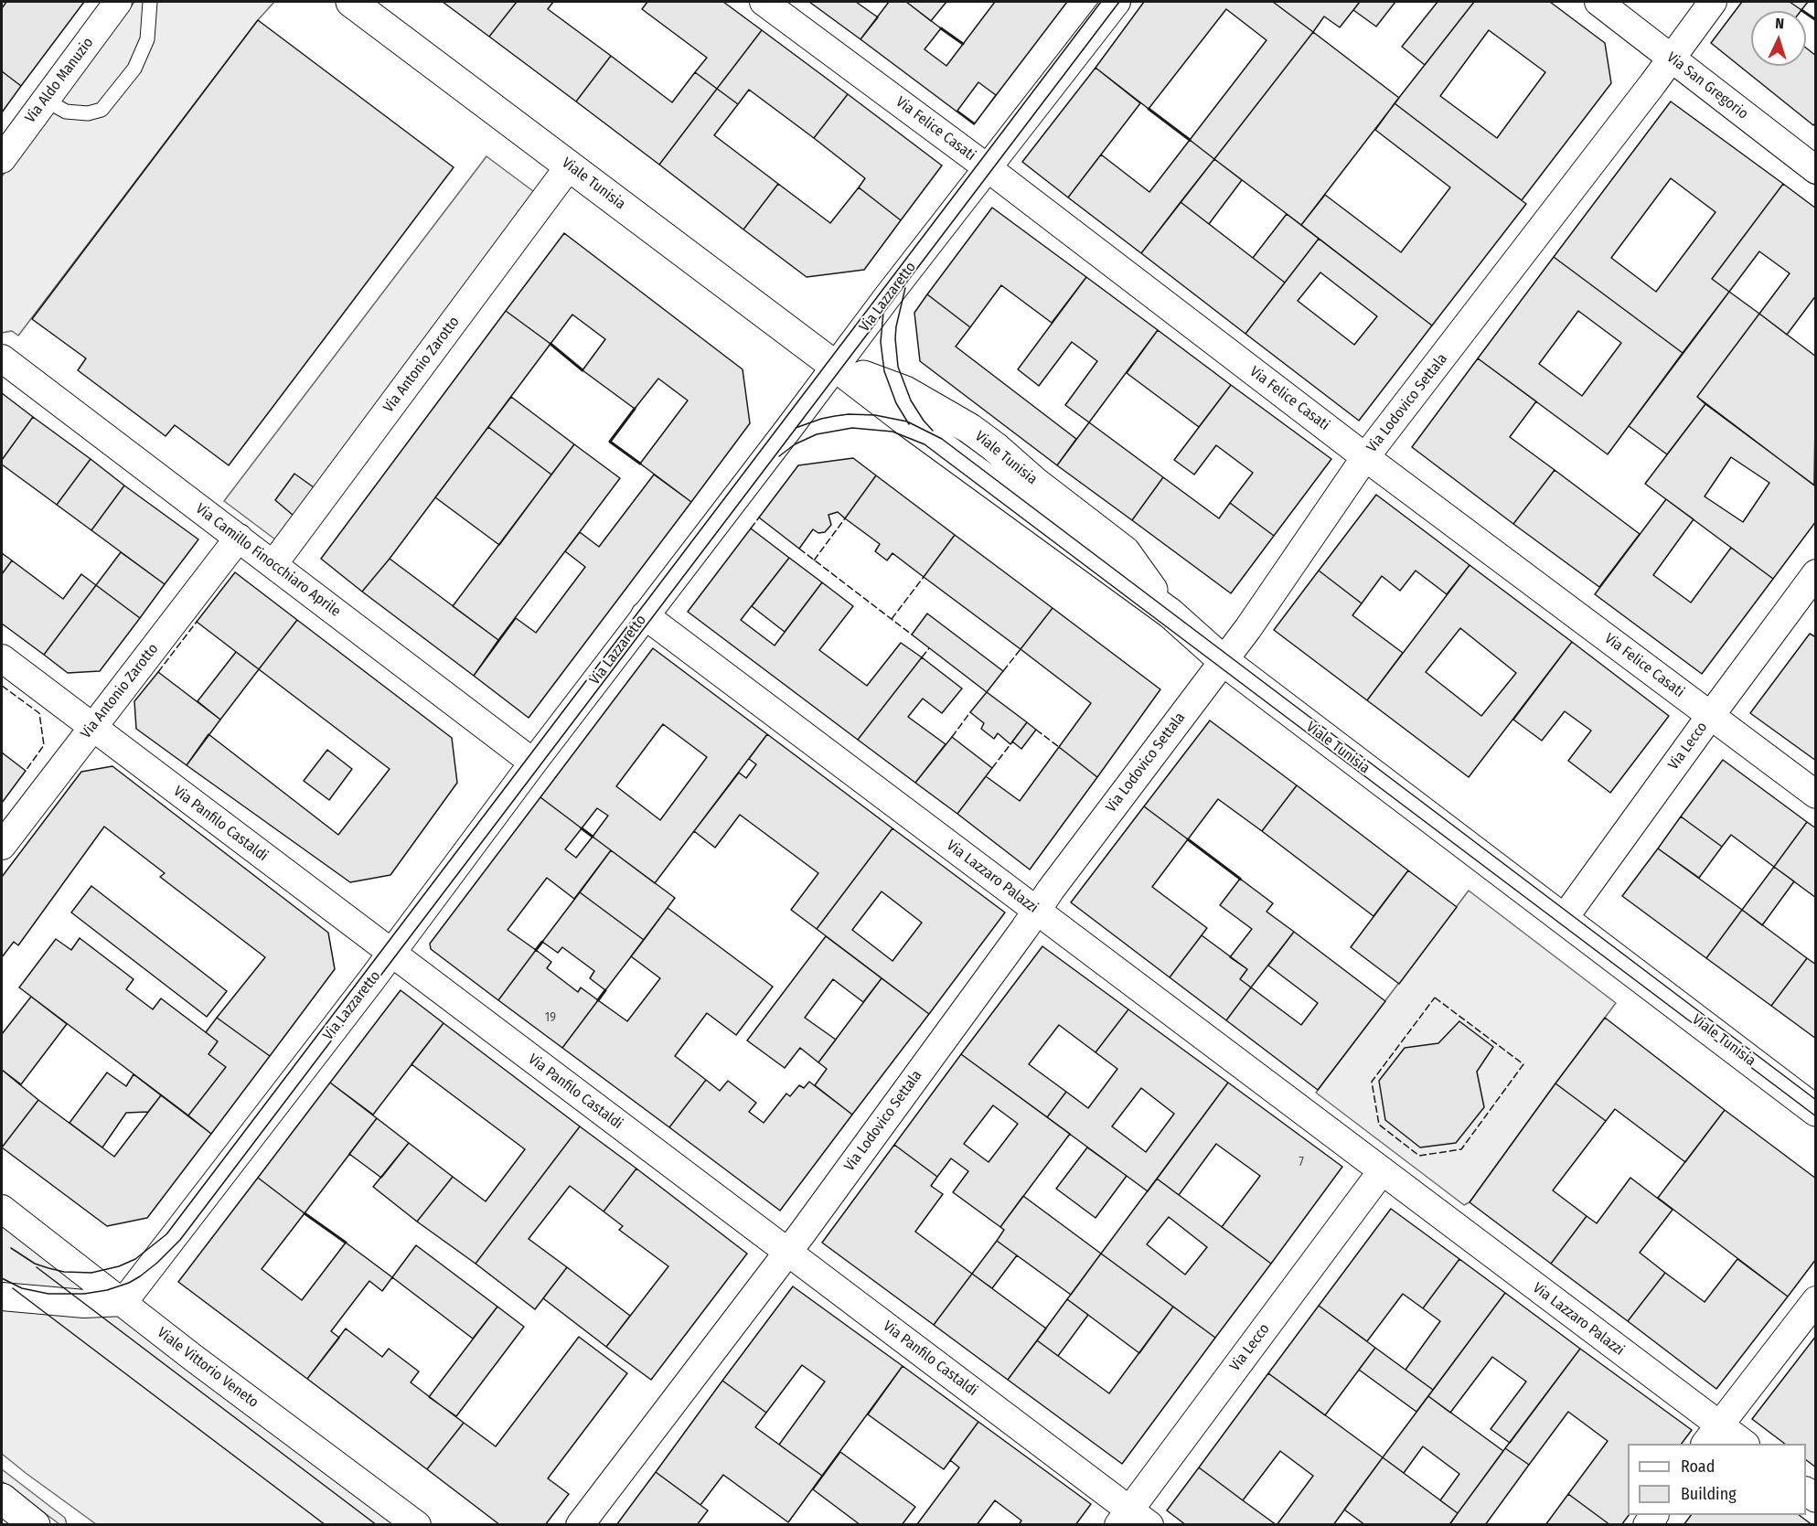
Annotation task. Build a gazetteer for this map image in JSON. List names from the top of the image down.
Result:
{
  "streets": {
    "street": [
      "Via Aldo Manuzio",
      "Via San Gregorio",
      "Via Felice Casati",
      "Viale Tunisia",
      "Via Lazzaretto",
      "Via Antonio Zarotto",
      "Via Lodovico Settala",
      "Via Camillo Finocchiaro Aprile",
      "Via Lecco",
      "Via Panfilo Castaldi",
      "Via Lazzaro Palazzi",
      "Viale Vittorio Veneto"
    ]
  },
  "crossings": [
    ["Via San Gregorio", "Via Lodovico Settala"],
    ["Via Felice Casati", "Via Lazzaretto"],
    ["Via Felice Casati", "Via Lodovico Settala"],
    ["Via Felice Casati", "Via Lecco"],
    ["Viale Tunisia", "Via Lazzaretto"],
    ["Viale Tunisia", "Via Antonio Zarotto"],
    ["Viale Tunisia", "Via Lodovico Settala"],
    ["Viale Tunisia", "Via Lecco"],
    ["Via Lazzaretto", "Via Camillo Finocchiaro Aprile"],
    ["Via Lazzaretto", "Via Panfilo Castaldi"],
    ["Via Lazzaretto", "Via Lazzaro Palazzi"],
    ["Via Lazzaretto", "Viale Vittorio Veneto"],
    ["Via Antonio Zarotto", "Via Camillo Finocchiaro Aprile"],
    ["Via Antonio Zarotto", "Via Panfilo Castaldi"],
    ["Via Lodovico Settala", "Via Panfilo Castaldi"],
    ["Via Lodovico Settala", "Via Lazzaro Palazzi"],
    ["Via Lecco", "Via Panfilo Castaldi"],
    ["Via Lecco", "Via Lazzaro Palazzi"]
  ],
  "house_numbers": ["19", "7"],
  "legend": ["Road", "Building"],
  "north": "top"
}
